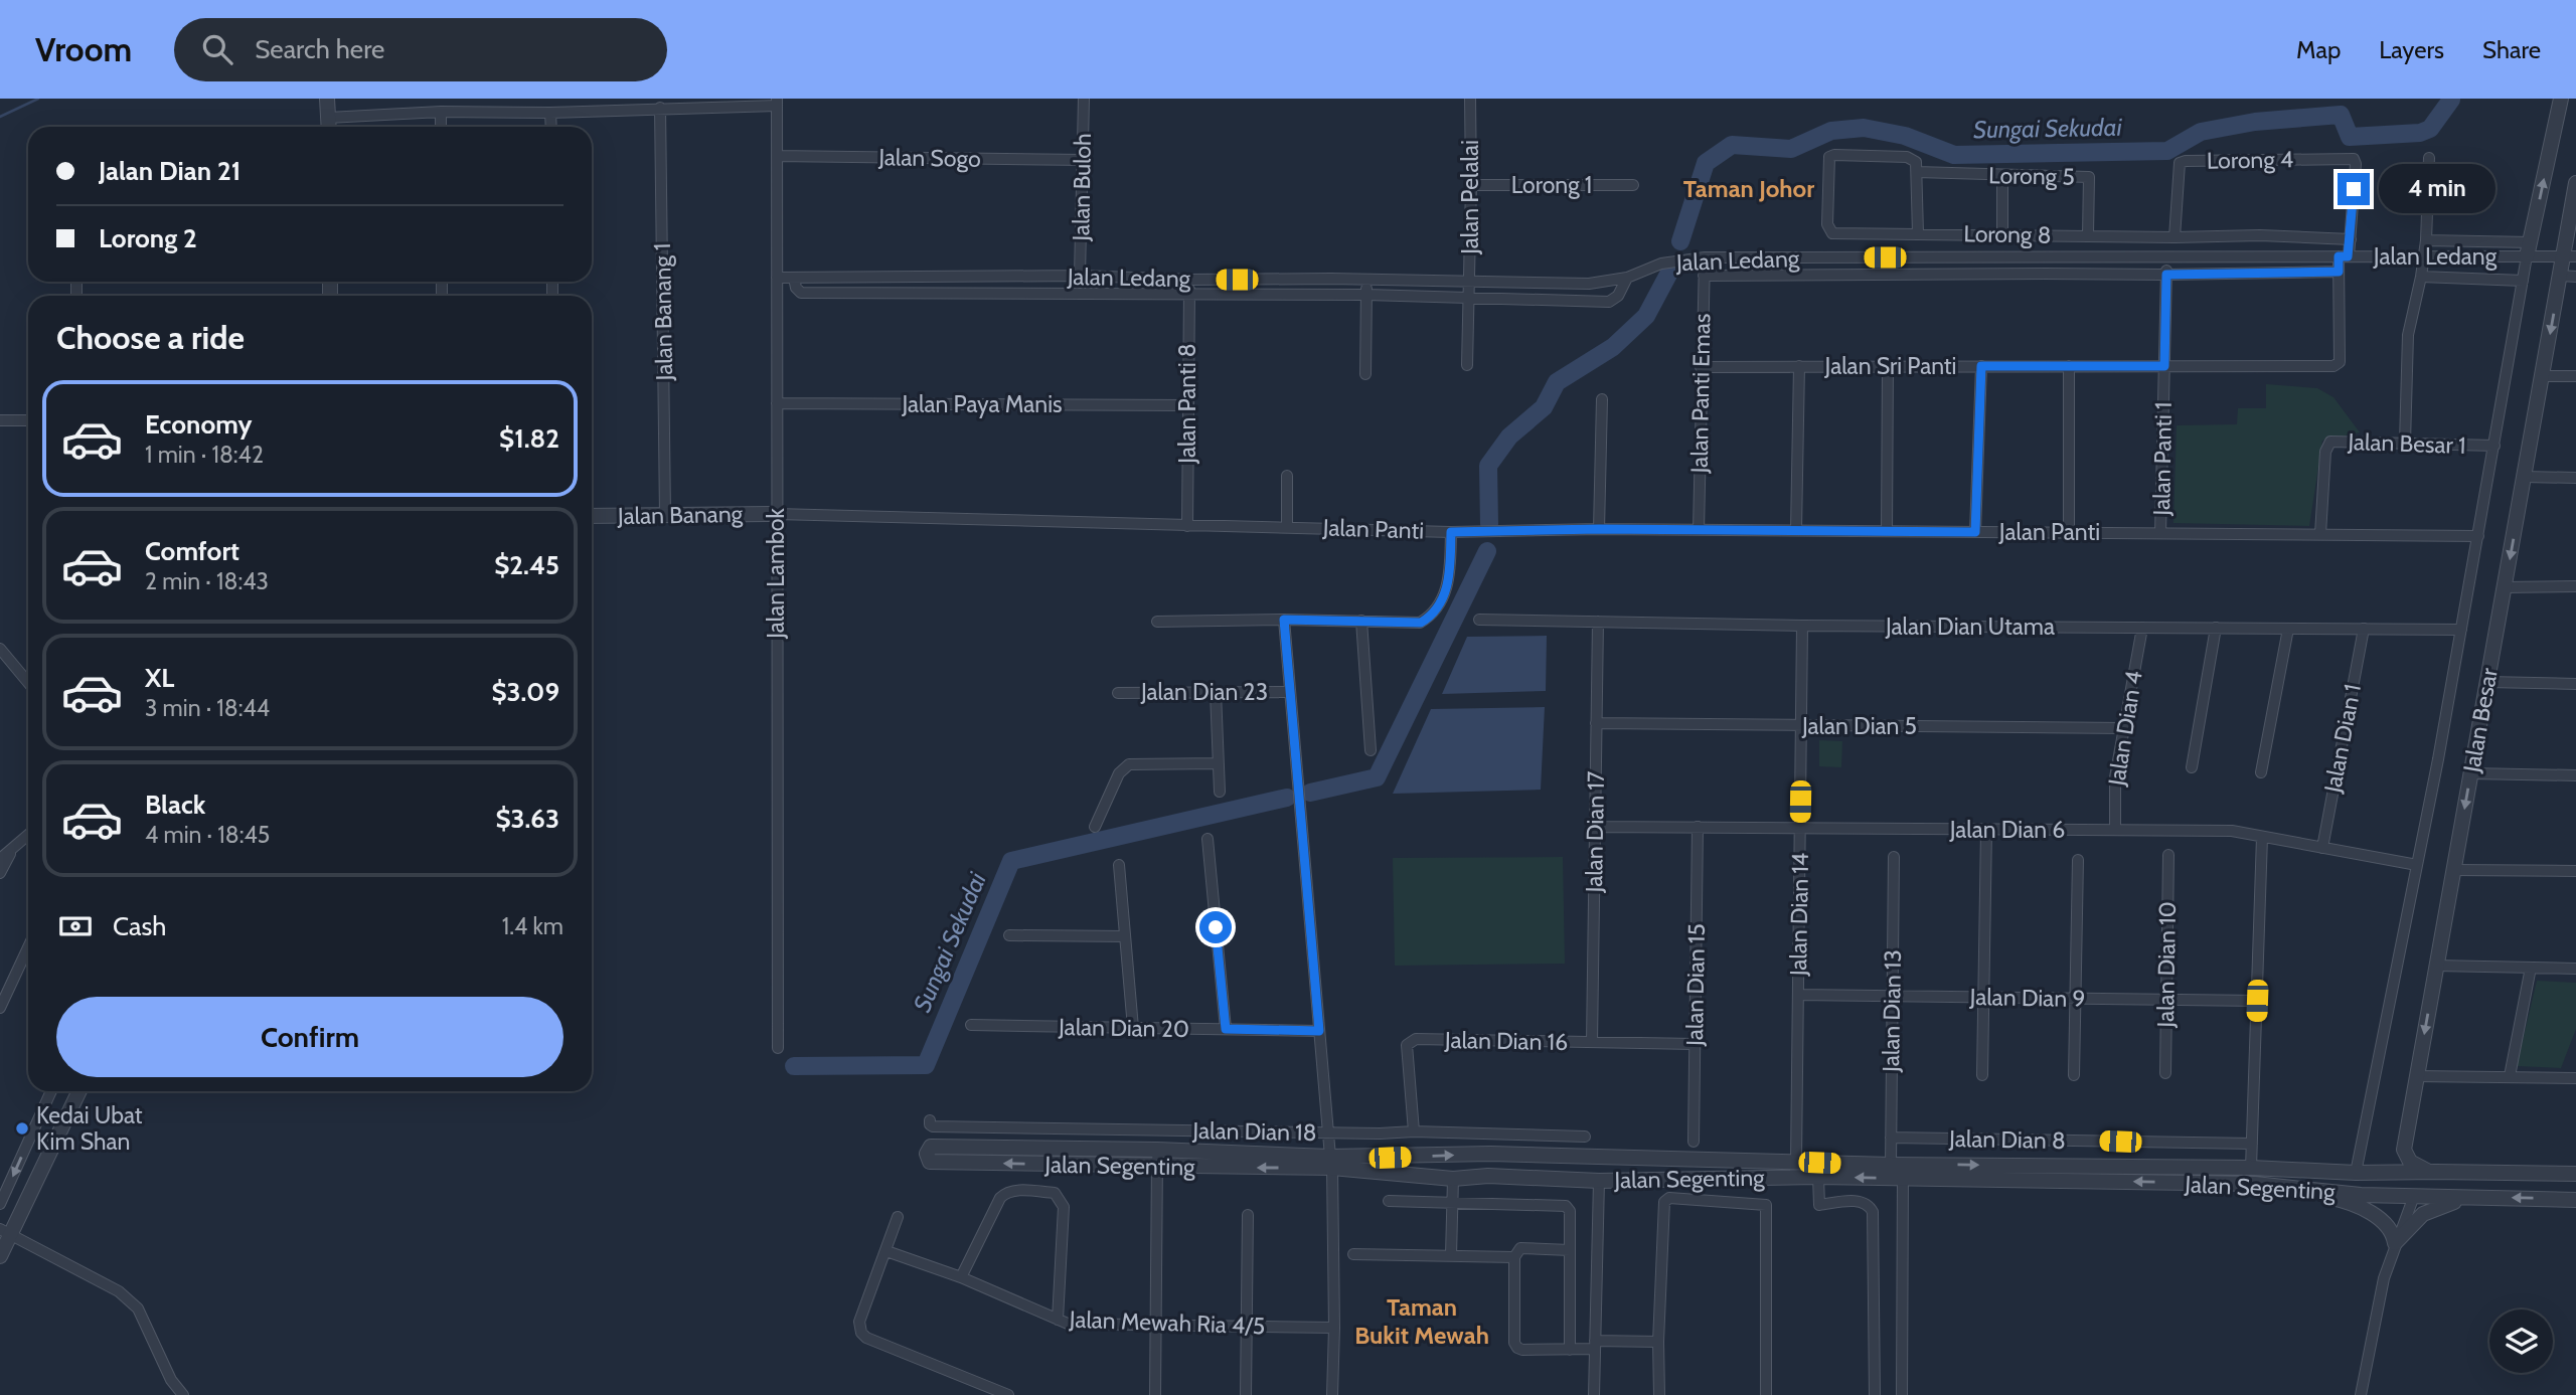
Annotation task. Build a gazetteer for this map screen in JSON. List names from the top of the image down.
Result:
{
  "streets": {
    "street": [
      "Jalan Sogo",
      "Lorong 4",
      "Lorong 5",
      "Lorong 1",
      "Jalan Buloh",
      "Jalan Pelalai",
      "Lorong 8",
      "Jalan Ledang",
      "Jalan Banang 1",
      "Jalan Sri Panti",
      "Jalan Panti Emas",
      "Jalan Panti 8",
      "Jalan Paya Manis",
      "Jalan Besar 1",
      "Jalan Panti 1",
      "Jalan Banang",
      "Jalan Panti",
      "Jalan Lambok",
      "Jalan Dian Utama",
      "Jalan Dian 23",
      "Jalan Besar",
      "Jalan Dian 5",
      "Jalan Dian 4",
      "Jalan Dian 1",
      "Jalan Dian 6",
      "Jalan Dian 17",
      "Jalan Dian 14",
      "Jalan Dian 10",
      "Jalan Dian 15",
      "Jalan Dian 9",
      "Jalan Dian 13",
      "Jalan Dian 20",
      "Jalan Dian 16",
      "Jalan Dian 18",
      "Jalan Dian 8",
      "Jalan Segenting",
      "Jalan Mewah Ria 4/5"
    ]
  },
  "crossings": [
    ["Jalan Sogo", "Jalan Buloh"],
    ["Jalan Sogo", "Jalan Lambok"],
    ["Lorong 4", "Lorong 8"],
    ["Lorong 5", "Lorong 8"],
    ["Lorong 1", "Jalan Pelalai"],
    ["Jalan Buloh", "Jalan Ledang"],
    ["Jalan Pelalai", "Jalan Ledang"],
    ["Jalan Ledang", "Jalan Panti Emas"],
    ["Jalan Ledang", "Jalan Panti 8"],
    ["Jalan Ledang", "Jalan Panti 1"],
    ["Jalan Ledang", "Jalan Lambok"],
    ["Jalan Ledang", "Jalan Besar"],
    ["Jalan Banang 1", "Jalan Banang"],
    ["Jalan Sri Panti", "Jalan Panti Emas"],
    ["Jalan Sri Panti", "Jalan Panti 1"],
    ["Jalan Panti Emas", "Jalan Panti"],
    ["Jalan Panti 8", "Jalan Paya Manis"],
    ["Jalan Panti 8", "Jalan Panti"],
    ["Jalan Paya Manis", "Jalan Lambok"],
    ["Jalan Besar 1", "Jalan Panti"],
    ["Jalan Besar 1", "Jalan Besar"],
    ["Jalan Panti 1", "Jalan Panti"],
    ["Jalan Banang", "Jalan Panti"],
    ["Jalan Banang", "Jalan Lambok"],
    ["Jalan Panti", "Jalan Lambok"],
    ["Jalan Panti", "Jalan Besar"],
    ["Jalan Dian Utama", "Jalan Besar"],
    ["Jalan Dian Utama", "Jalan Dian 4"],
    ["Jalan Dian Utama", "Jalan Dian 1"],
    ["Jalan Dian Utama", "Jalan Dian 17"],
    ["Jalan Dian Utama", "Jalan Dian 14"],
    ["Jalan Besar", "Jalan Dian 6"],
    ["Jalan Besar", "Jalan Segenting"],
    ["Jalan Dian 5", "Jalan Dian 4"],
    ["Jalan Dian 5", "Jalan Dian 17"],
    ["Jalan Dian 5", "Jalan Dian 14"],
    ["Jalan Dian 4", "Jalan Dian 6"],
    ["Jalan Dian 1", "Jalan Dian 6"],
    ["Jalan Dian 6", "Jalan Dian 17"],
    ["Jalan Dian 6", "Jalan Dian 14"],
    ["Jalan Dian 6", "Jalan Dian 15"],
    ["Jalan Dian 17", "Jalan Dian 16"],
    ["Jalan Dian 14", "Jalan Dian 9"],
    ["Jalan Dian 14", "Jalan Segenting"],
    ["Jalan Dian 10", "Jalan Dian 9"],
    ["Jalan Dian 15", "Jalan Dian 16"],
    ["Jalan Dian 9", "Jalan Dian 13"],
    ["Jalan Dian 13", "Jalan Dian 8"],
    ["Jalan Dian 13", "Jalan Segenting"],
    ["Jalan Dian 16", "Jalan Dian 18"]
  ],
  "districts": ["Taman Johor", "Taman Bukit Mewah"],
  "water": ["Sungai Sekudai"],
  "places": ["Kedai Ubat Kim Shan"],
  "page": {
    "header": "Vroom",
    "search": "Search here",
    "nav": ["Map", "Layers", "Share"],
    "banner": ["Jalan Dian 21", "Lorong 2"],
    "bubble": "4 min",
    "heading": "Choose a ride",
    "list": [
      {
        "name": "Economy",
        "note": "1 min · 18:42",
        "value": "$1.82"
      },
      {
        "name": "Comfort",
        "note": "2 min · 18:43",
        "value": "$2.45"
      },
      {
        "name": "XL",
        "note": "3 min · 18:44",
        "value": "$3.09"
      },
      {
        "name": "Black",
        "note": "4 min · 18:45",
        "value": "$3.63"
      }
    ],
    "pay": ["Cash", "1.4 km"],
    "buttons": "Confirm"
  }
}
